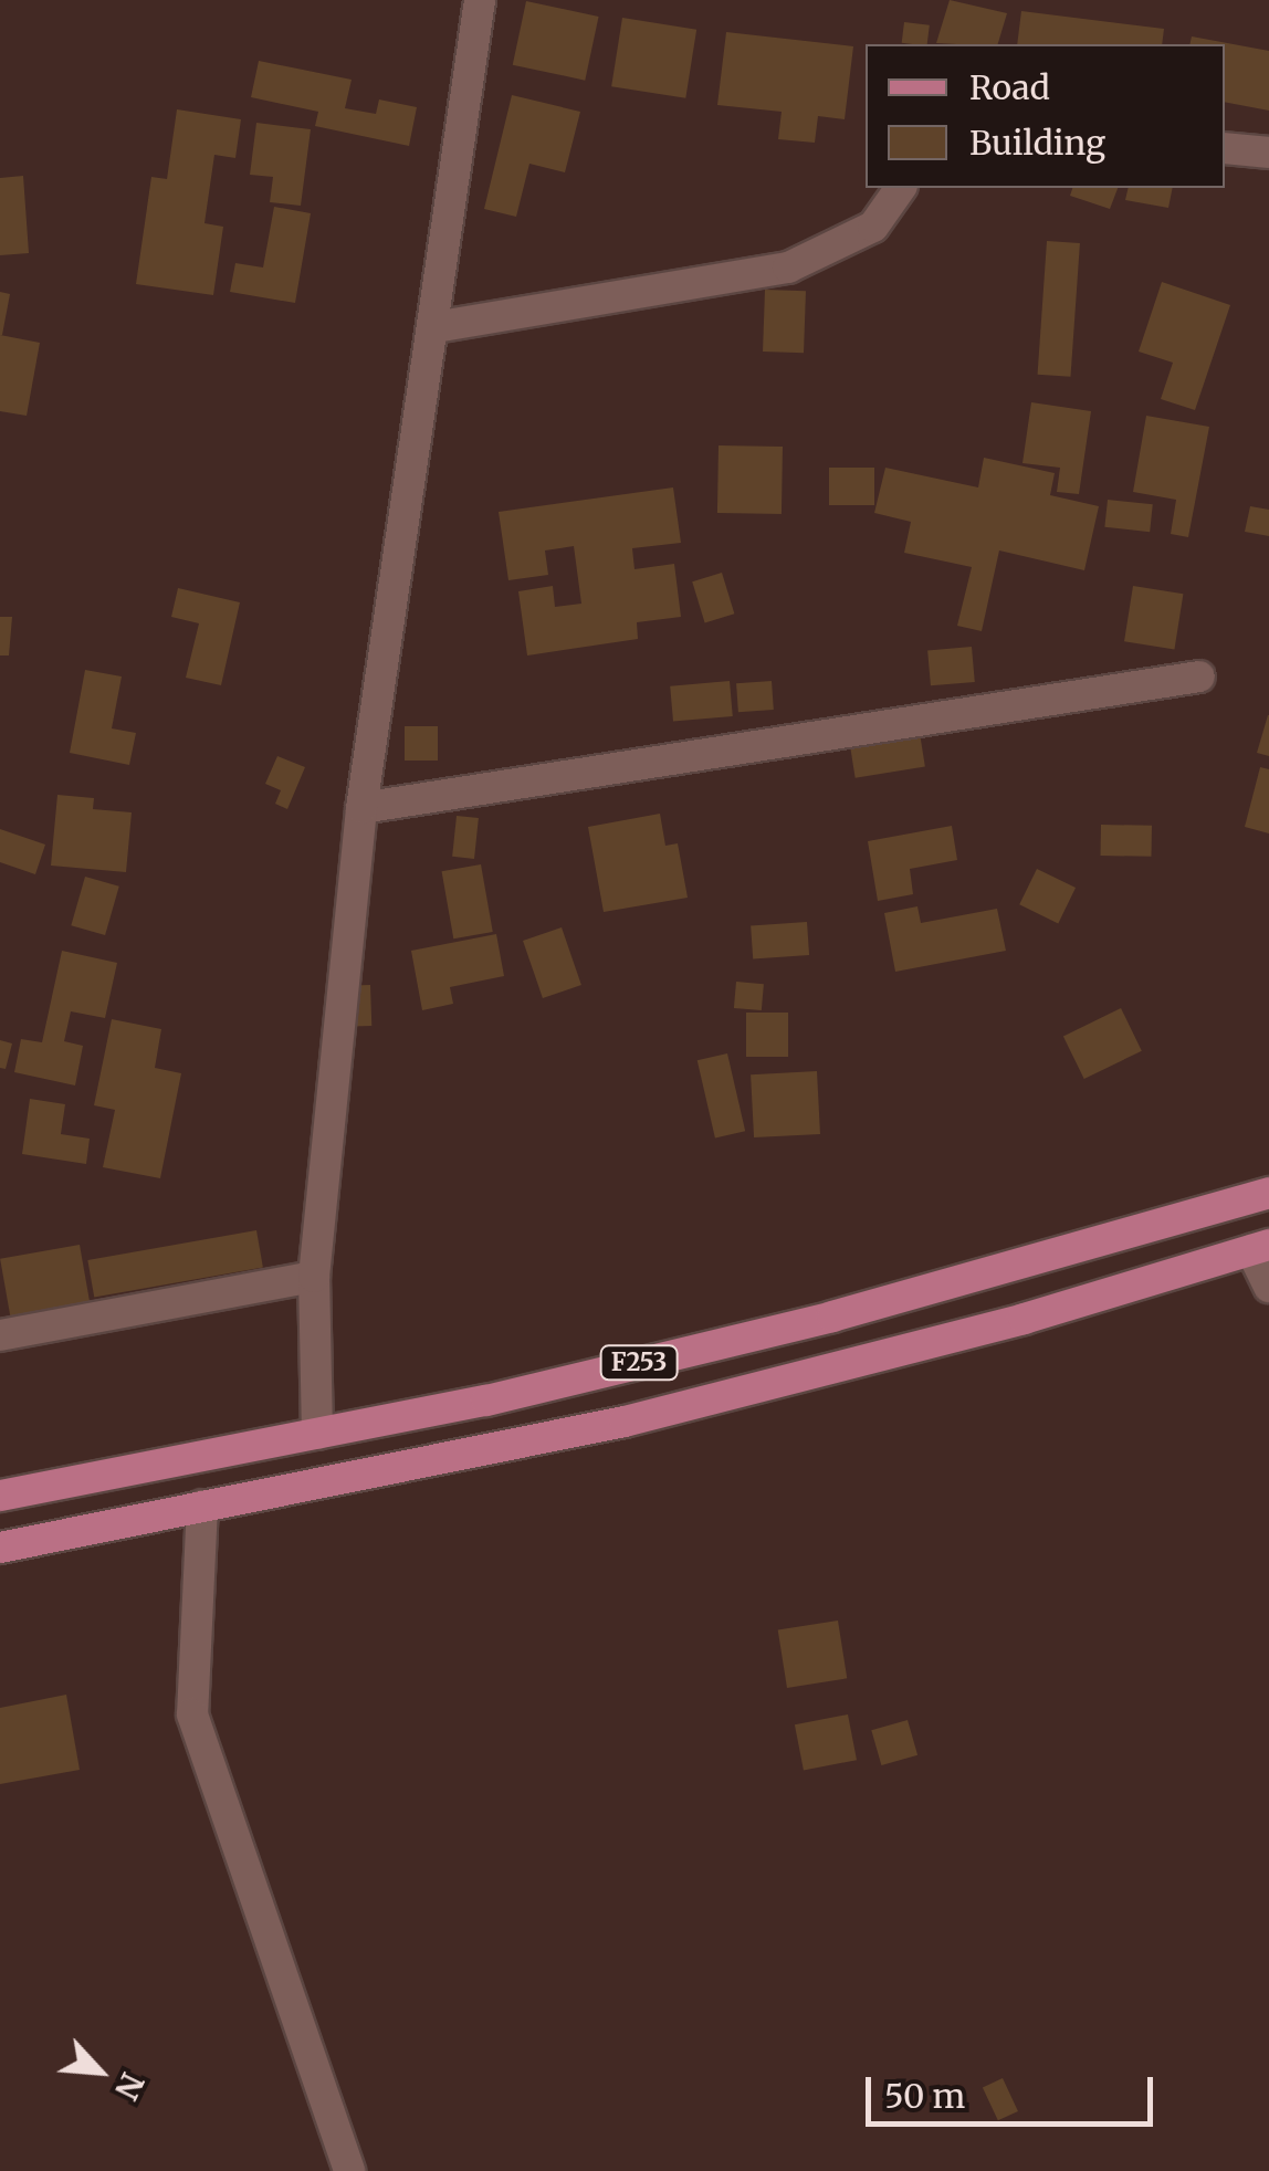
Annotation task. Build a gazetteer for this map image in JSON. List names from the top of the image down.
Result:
{
  "streets": {
    "main road": ["F253"]
  },
  "legend": ["Road", "Building"],
  "scale_bar": "50 m",
  "north": "bottom right"
}
